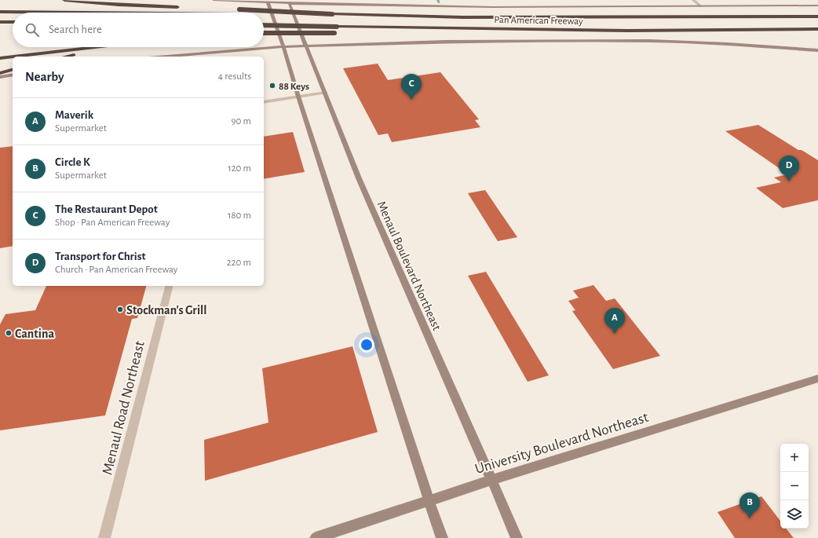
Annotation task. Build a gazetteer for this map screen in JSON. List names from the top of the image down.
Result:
{
  "streets": {
    "highway": ["Pan American Freeway"],
    "main road": ["Menaul Boulevard Northeast", "University Boulevard Northeast"],
    "street": ["Menaul Road Northeast"]
  },
  "crossings": [
    ["Menaul Boulevard Northeast", "University Boulevard Northeast"]
  ],
  "places": ["88 Keys", "Stockman's Grill", "Cantina"],
  "page": {
    "search": "Search here",
    "heading": ["Nearby", "4 results"],
    "pins": [
      "C",
      "D",
      "A",
      "B"
    ],
    "list": [
      {
        "mark": "A",
        "name": "Maverik",
        "note": "Supermarket",
        "value": "90 m"
      },
      {
        "mark": "B",
        "name": "Circle K",
        "note": "Supermarket",
        "value": "120 m"
      },
      {
        "mark": "C",
        "name": "The Restaurant Depot",
        "note": "Shop · Pan American Freeway",
        "value": "180 m"
      },
      {
        "mark": "D",
        "name": "Transport for Christ",
        "note": "Church · Pan American Freeway",
        "value": "220 m"
      }
    ],
    "map_buttons": ["+", "−"]
  }
}
